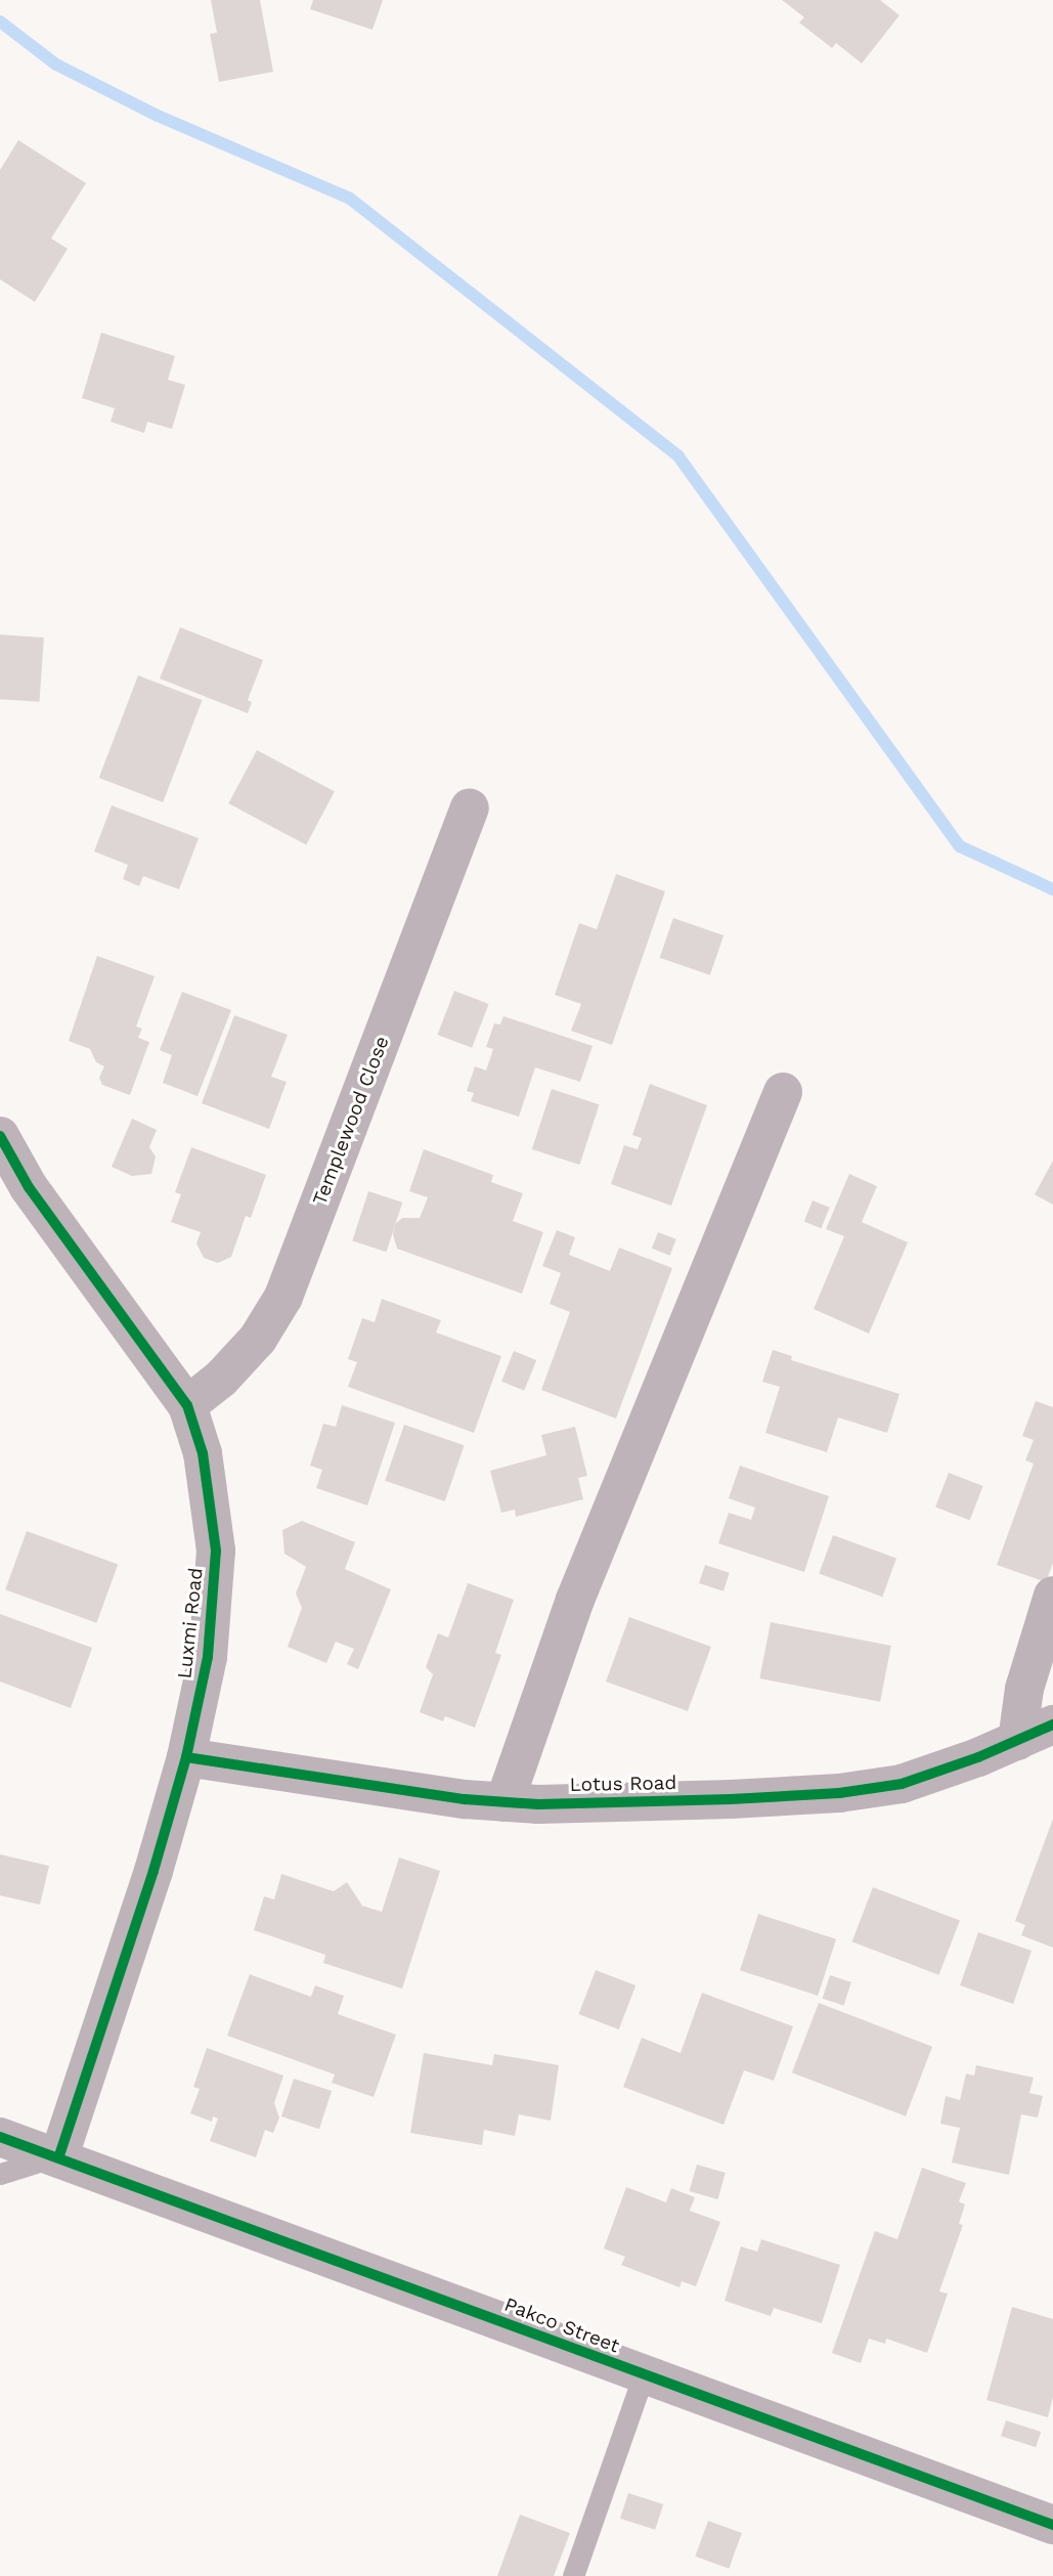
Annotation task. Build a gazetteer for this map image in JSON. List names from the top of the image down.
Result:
{
  "streets": {
    "street": [
      "Templewood Close",
      "Luxmi Road",
      "Lotus Road",
      "Pakco Street"
    ]
  },
  "crossings": [
    ["Templewood Close", "Luxmi Road"],
    ["Luxmi Road", "Lotus Road"],
    ["Luxmi Road", "Pakco Street"]
  ]
}
